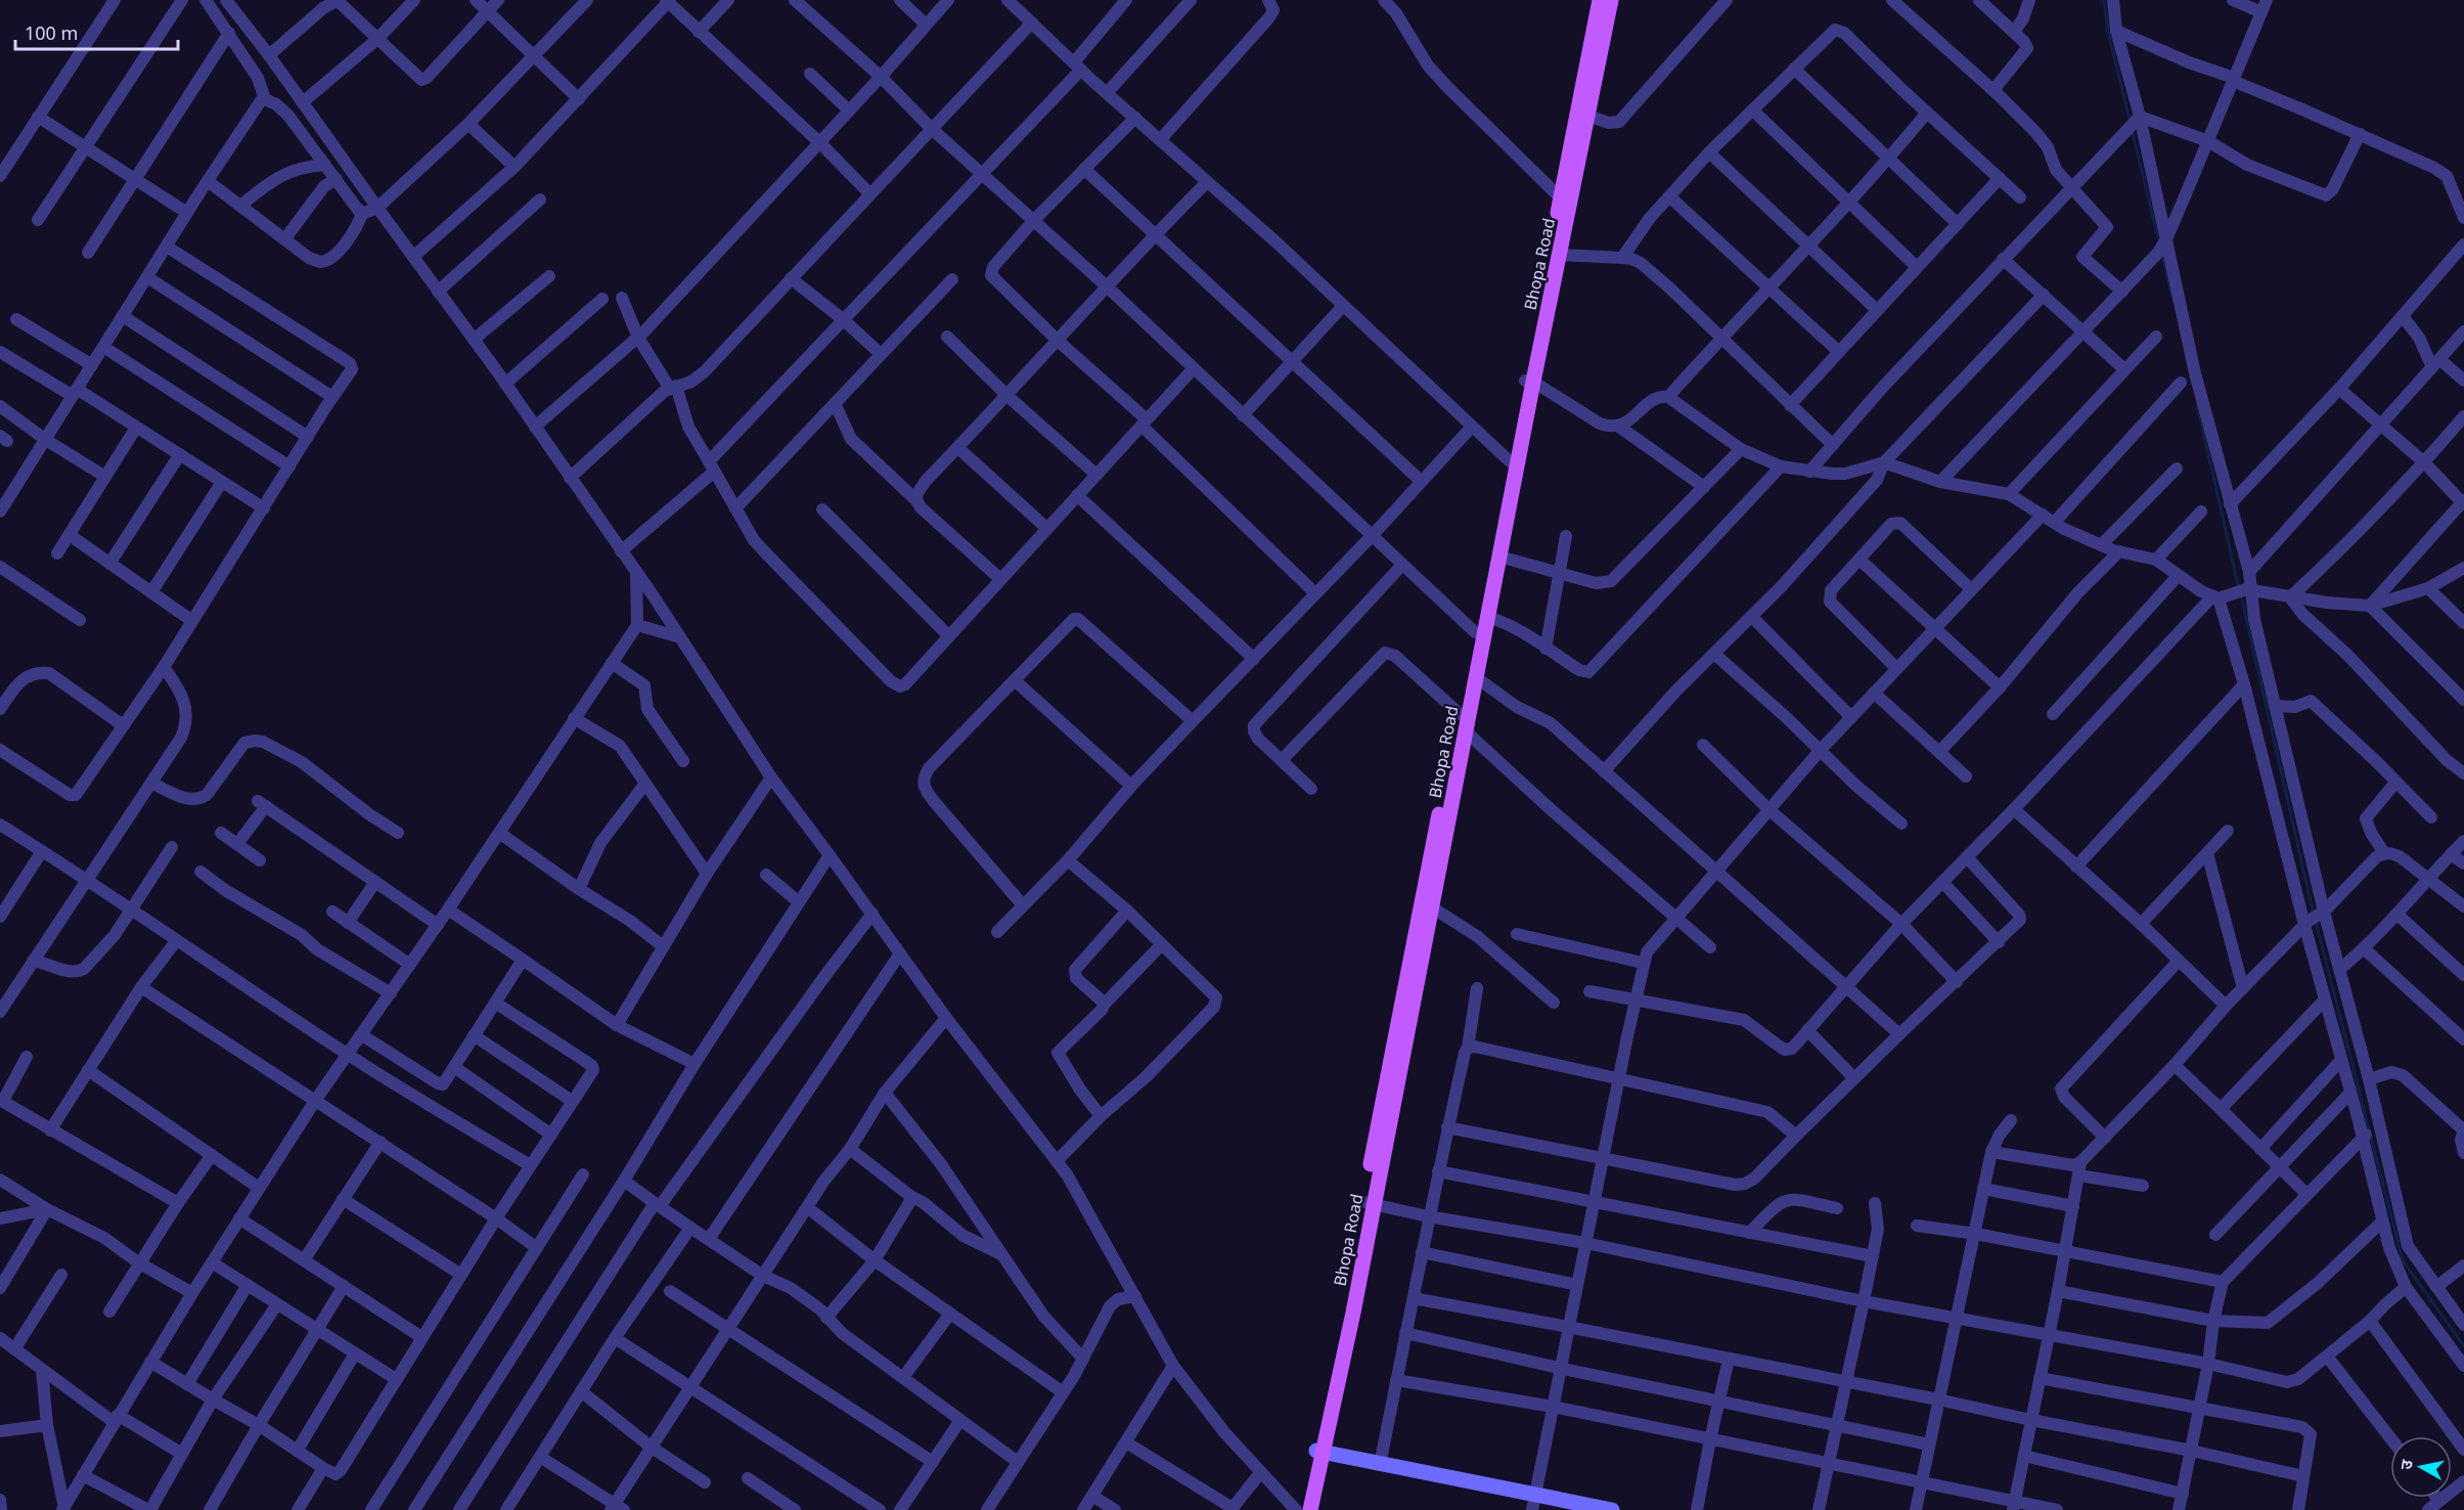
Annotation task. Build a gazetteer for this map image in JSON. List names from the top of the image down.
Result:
{
  "streets": {
    "main road": ["Bhopa Road"]
  },
  "scale_bar": "100 m",
  "north": "left"
}
